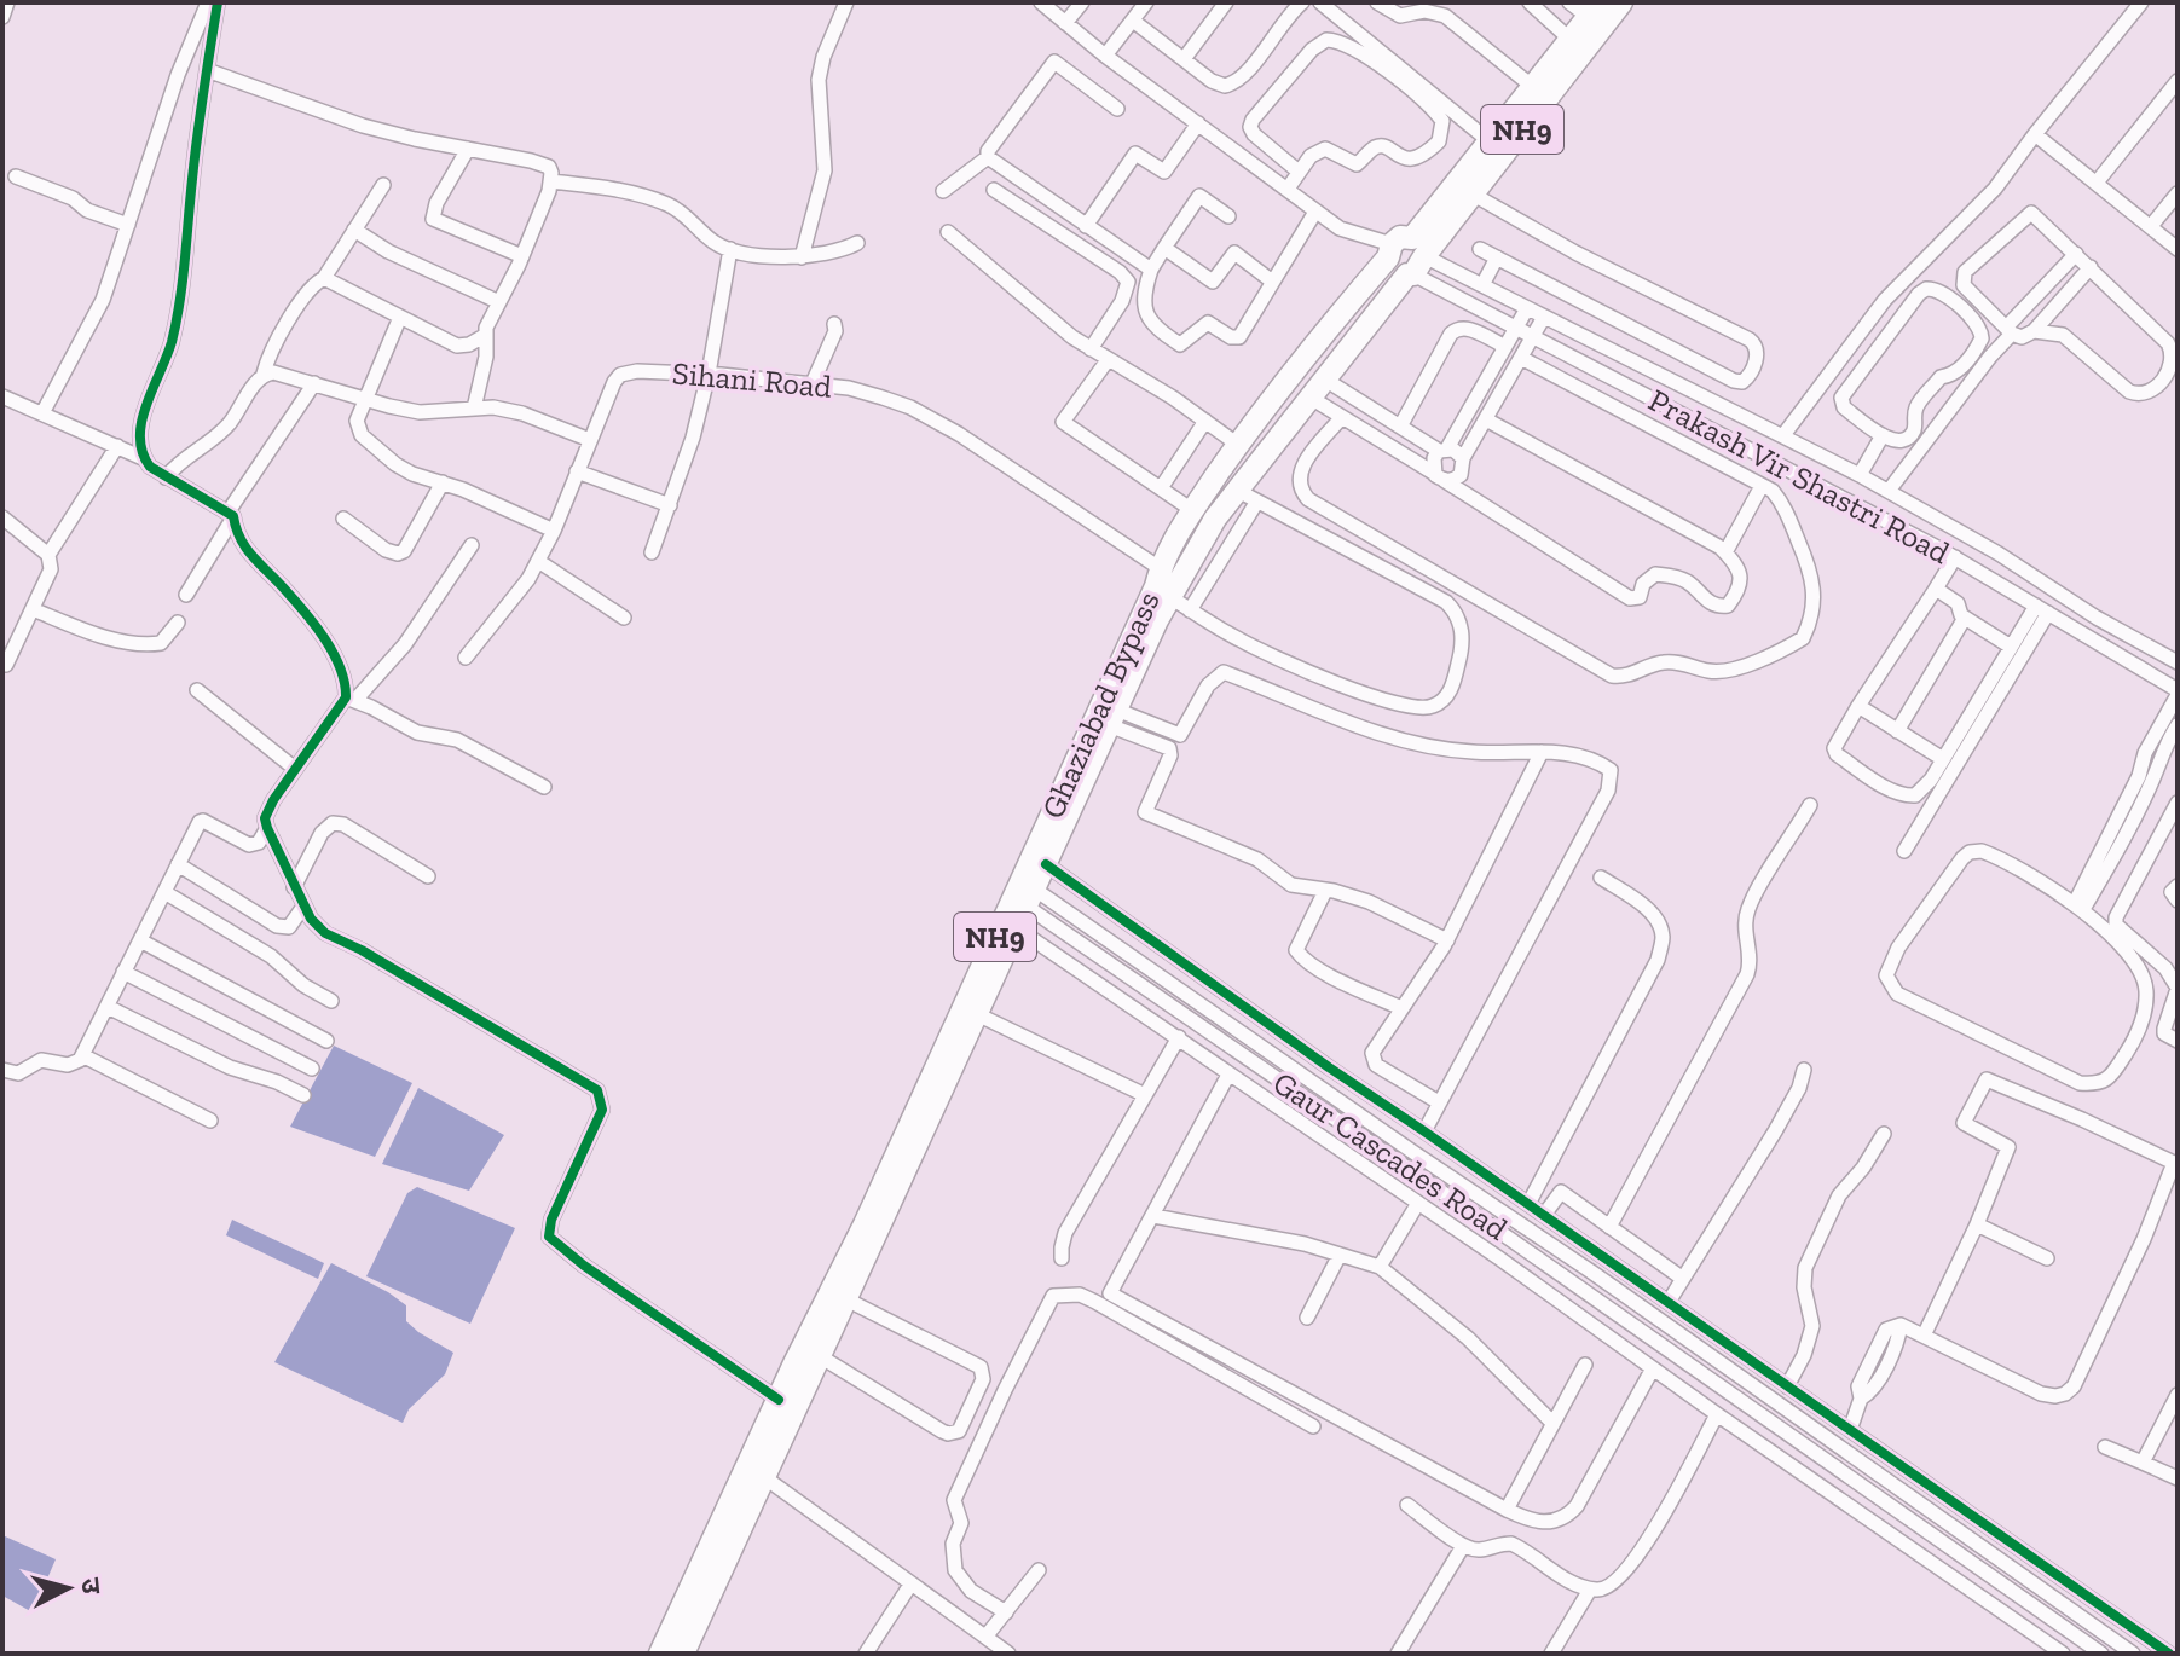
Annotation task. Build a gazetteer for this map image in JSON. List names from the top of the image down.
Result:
{
  "streets": {
    "highway": ["NH9", "Ghaziabad Bypass"],
    "street": ["Sihani Road", "Prakash Vir Shastri Road", "Gaur Cascades Road"]
  },
  "crossings": [
    ["Sihani Road", "Ghaziabad Bypass"],
    ["Prakash Vir Shastri Road", "Ghaziabad Bypass"],
    ["Ghaziabad Bypass", "Gaur Cascades Road"]
  ],
  "north": "right"
}
